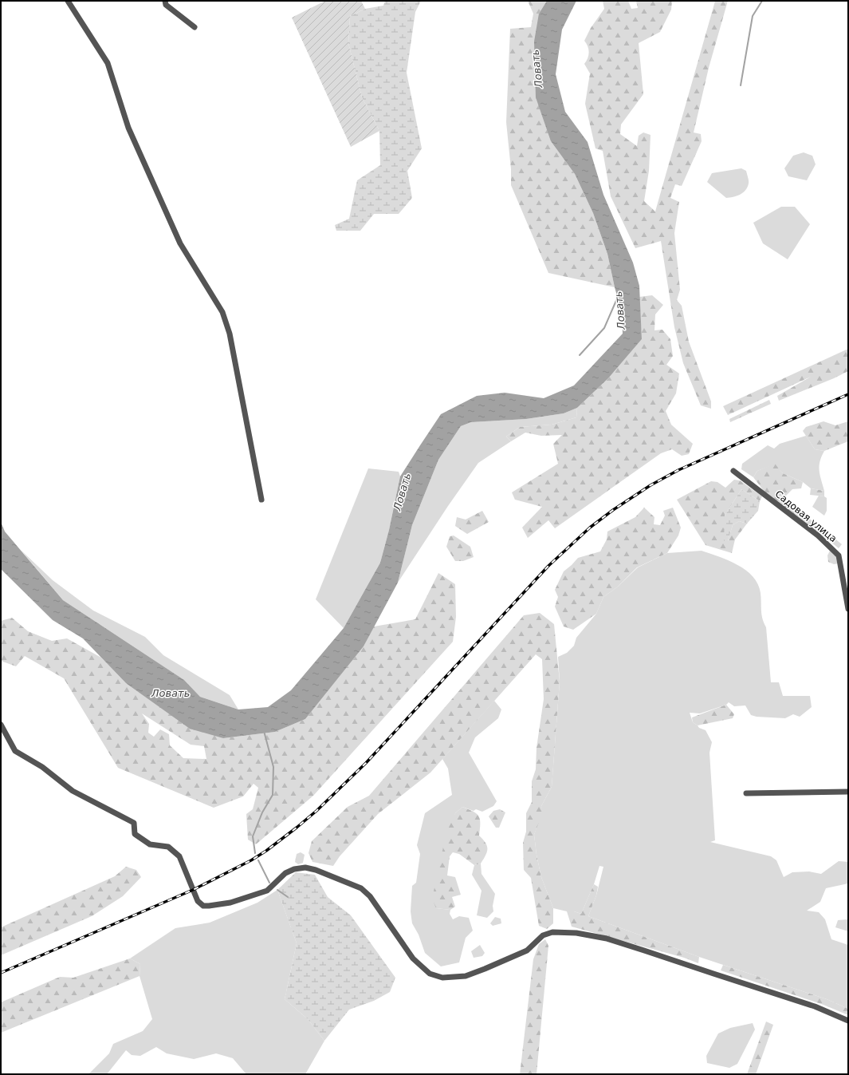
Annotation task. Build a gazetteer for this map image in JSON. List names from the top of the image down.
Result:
{
  "streets": {
    "street": ["Садовая улица"]
  },
  "water": ["Ловать"]
}
